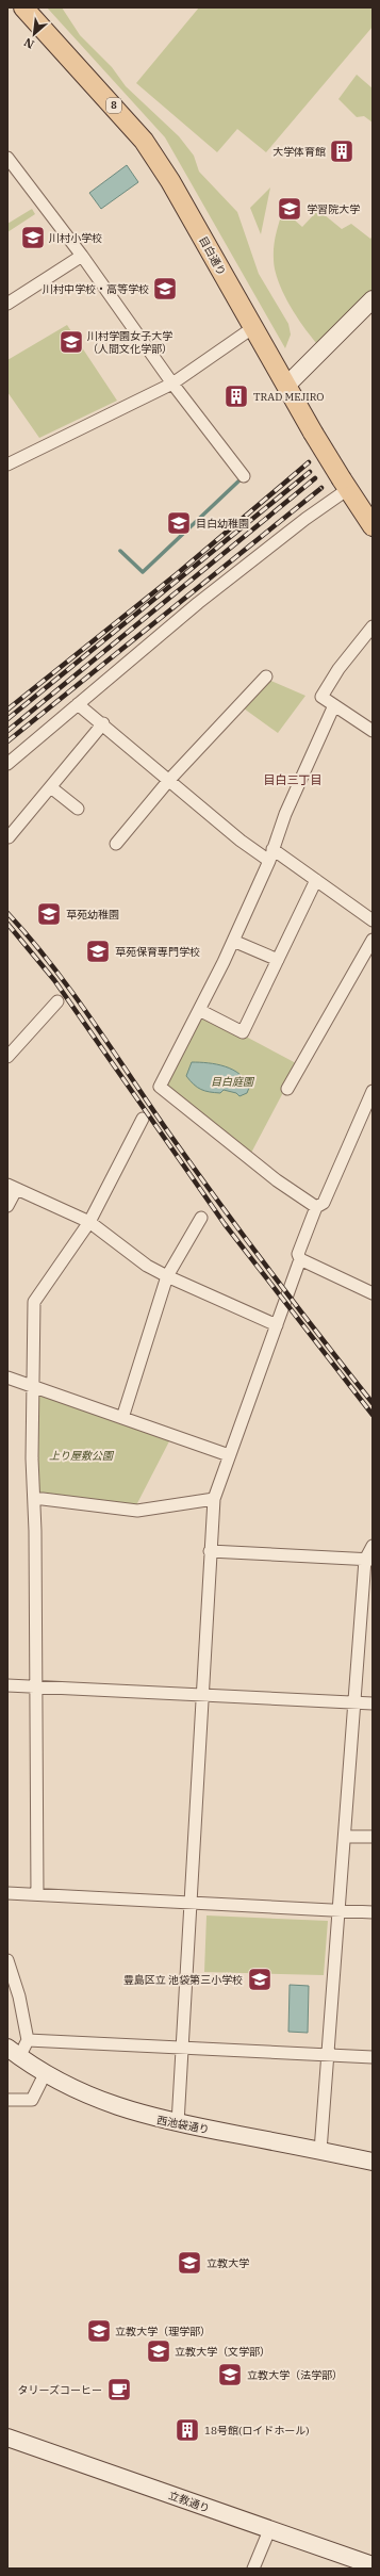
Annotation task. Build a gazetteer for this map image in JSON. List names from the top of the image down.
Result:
{
  "streets": {
    "main road": ["8", "目白通り"],
    "street": ["西池袋通り", "立教通り"]
  },
  "districts": ["目白三丁目"],
  "parks": ["目白庭園", "上り屋敷公園"],
  "places": {
    "building": ["大学体育館", "TRAD MEJIRO", "18号館(ロイドホール)"],
    "school or university": [
      "学習院大学",
      "川村小学校",
      "川村中学校・高等学校",
      "川村学園女子大学 （人間文化学部）",
      "目白幼稚園",
      "草苑幼稚園",
      "草苑保育専門学校",
      "豊島区立 池袋第三小学校",
      "立教大学",
      "立教大学（理学部）",
      "立教大学（文学部）",
      "立教大学（法学部）"
    ],
    "cafe": ["タリーズコーヒー"]
  },
  "north": "bottom left"
}
